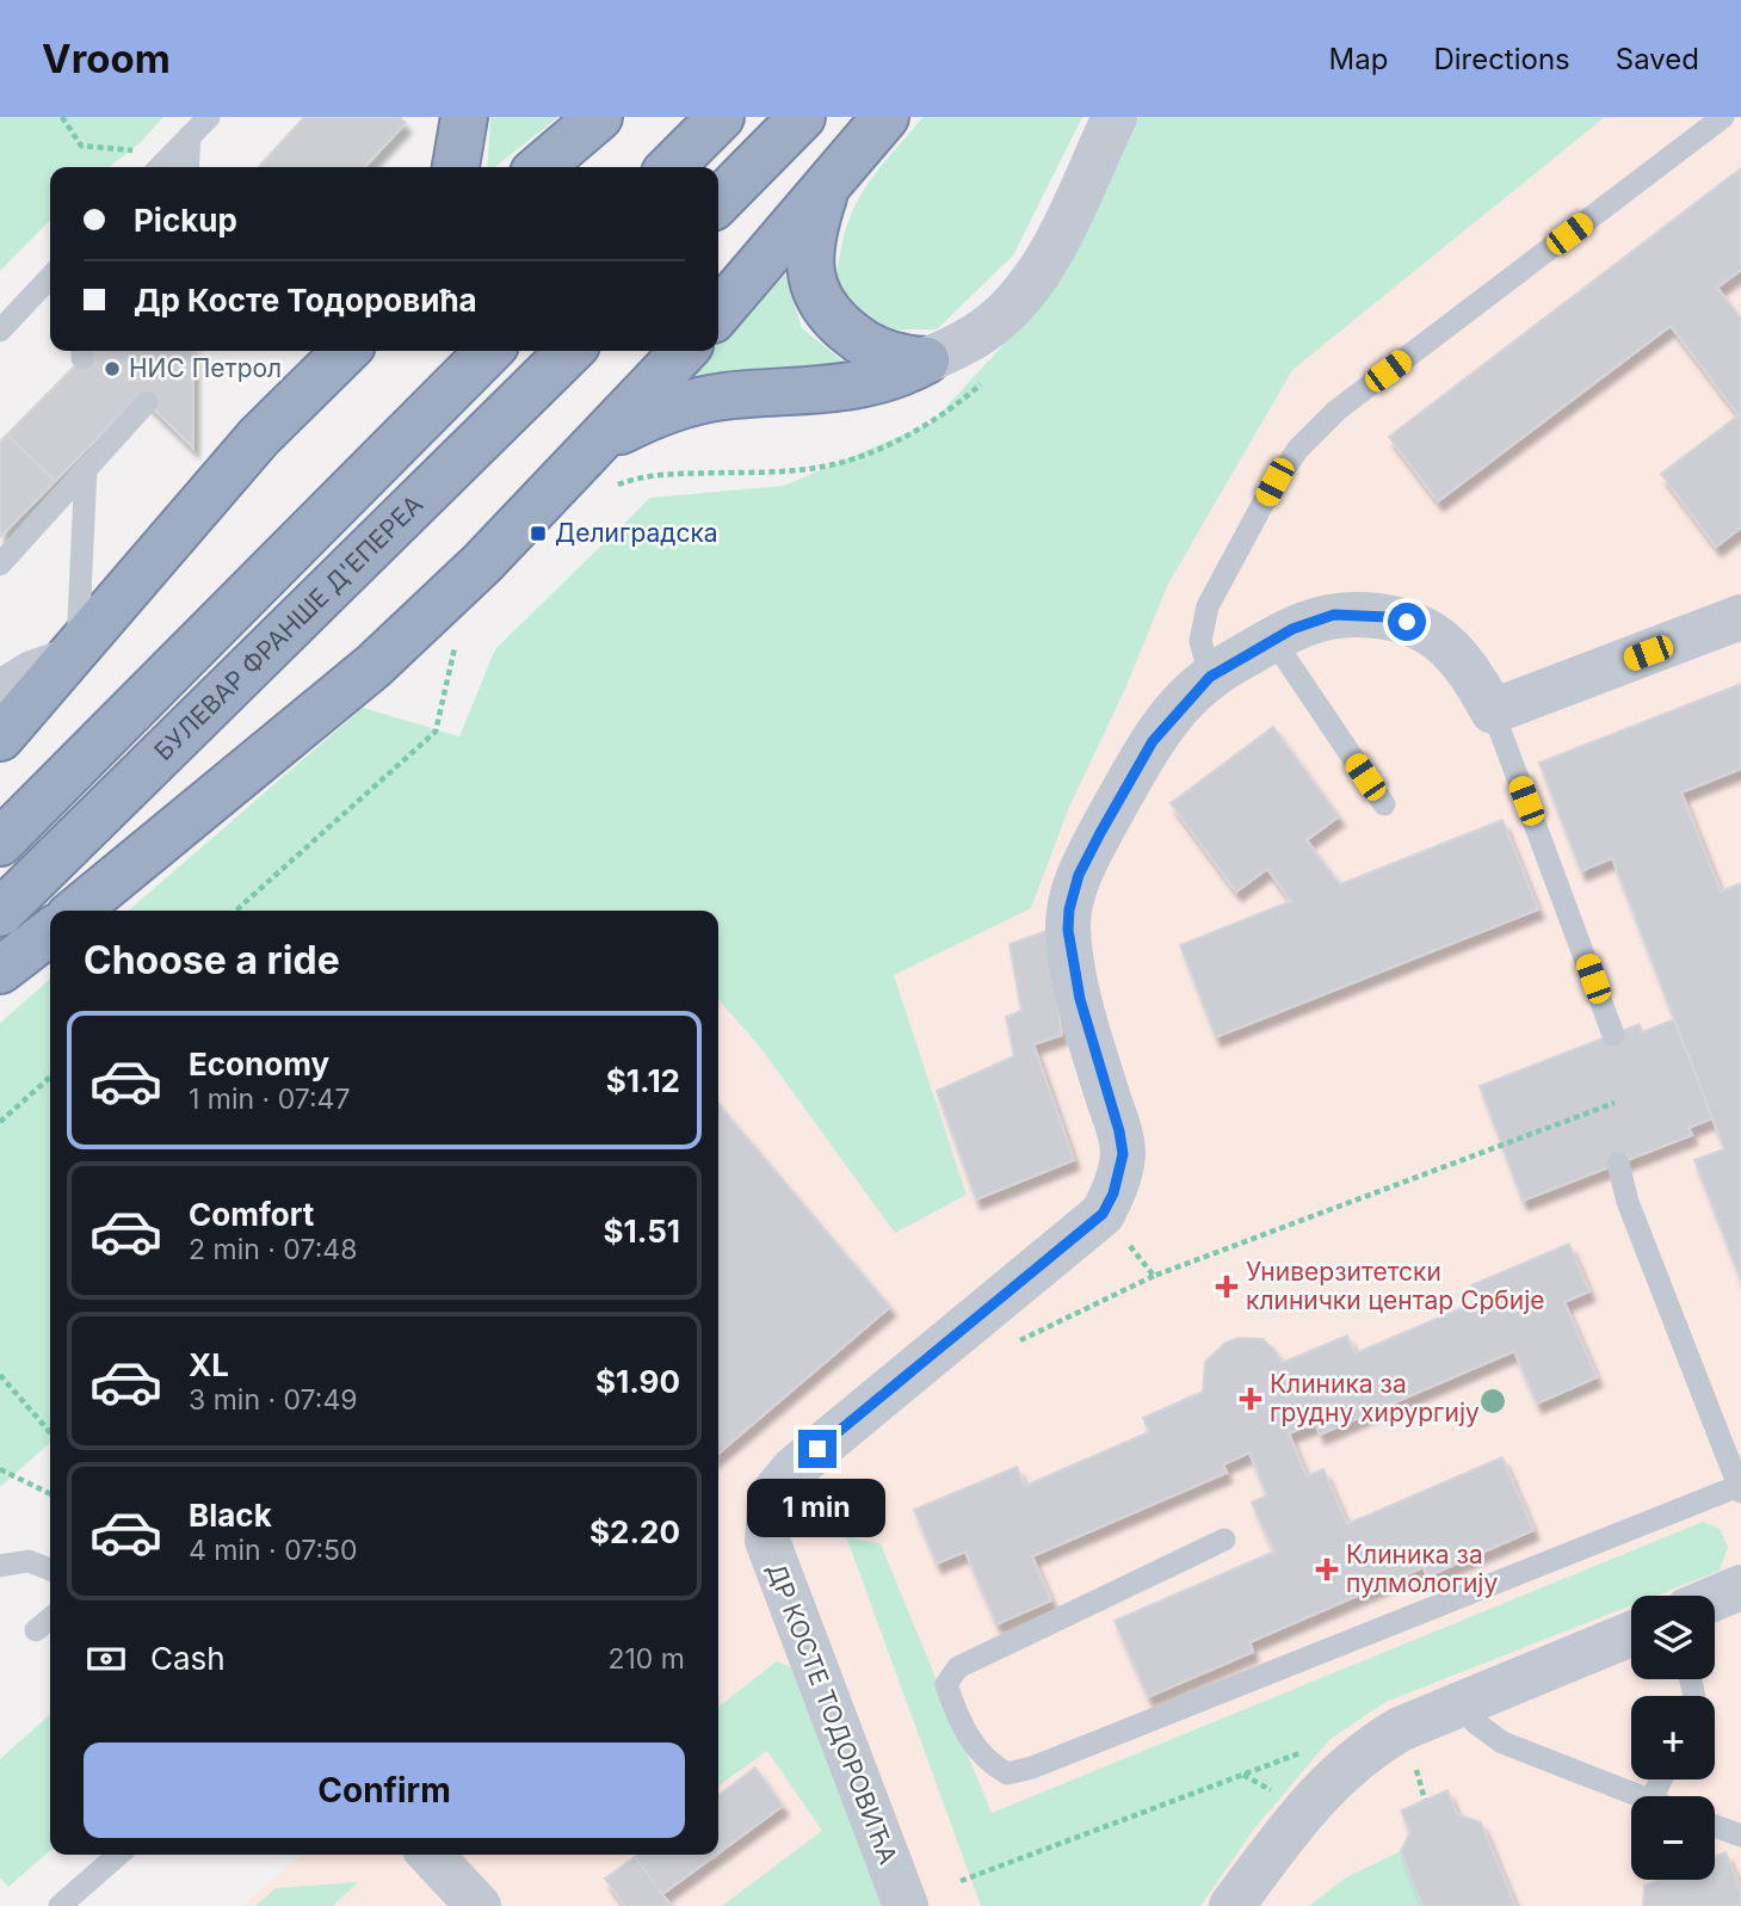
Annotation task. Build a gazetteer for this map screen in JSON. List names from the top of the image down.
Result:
{
  "streets": {
    "highway": ["БУЛЕВАР ФРАНШЕ Д'ЕПЕРЕА"],
    "street": ["ДР КОСТЕ ТОДОРОВИЋА"]
  },
  "places": {
    "other": ["НИС Петрол"],
    "transit": ["Делиградска"],
    "health": ["Универзитетски клинички центар Србије", "Клиника за грудну хирургију", "Клиника за пулмологију"]
  },
  "page": {
    "header": "Vroom",
    "nav": ["Map", "Directions", "Saved"],
    "banner": ["Pickup", "Др Косте Тодоровића"],
    "heading": "Choose a ride",
    "list": [
      {
        "name": "Economy",
        "note": "1 min · 07:47",
        "value": "$1.12"
      },
      {
        "name": "Comfort",
        "note": "2 min · 07:48",
        "value": "$1.51"
      },
      {
        "name": "XL",
        "note": "3 min · 07:49",
        "value": "$1.90"
      },
      {
        "name": "Black",
        "note": "4 min · 07:50",
        "value": "$2.20"
      }
    ],
    "bubble": "1 min",
    "map_buttons": ["+", "−"],
    "pay": ["Cash", "210 m"],
    "buttons": "Confirm"
  }
}
